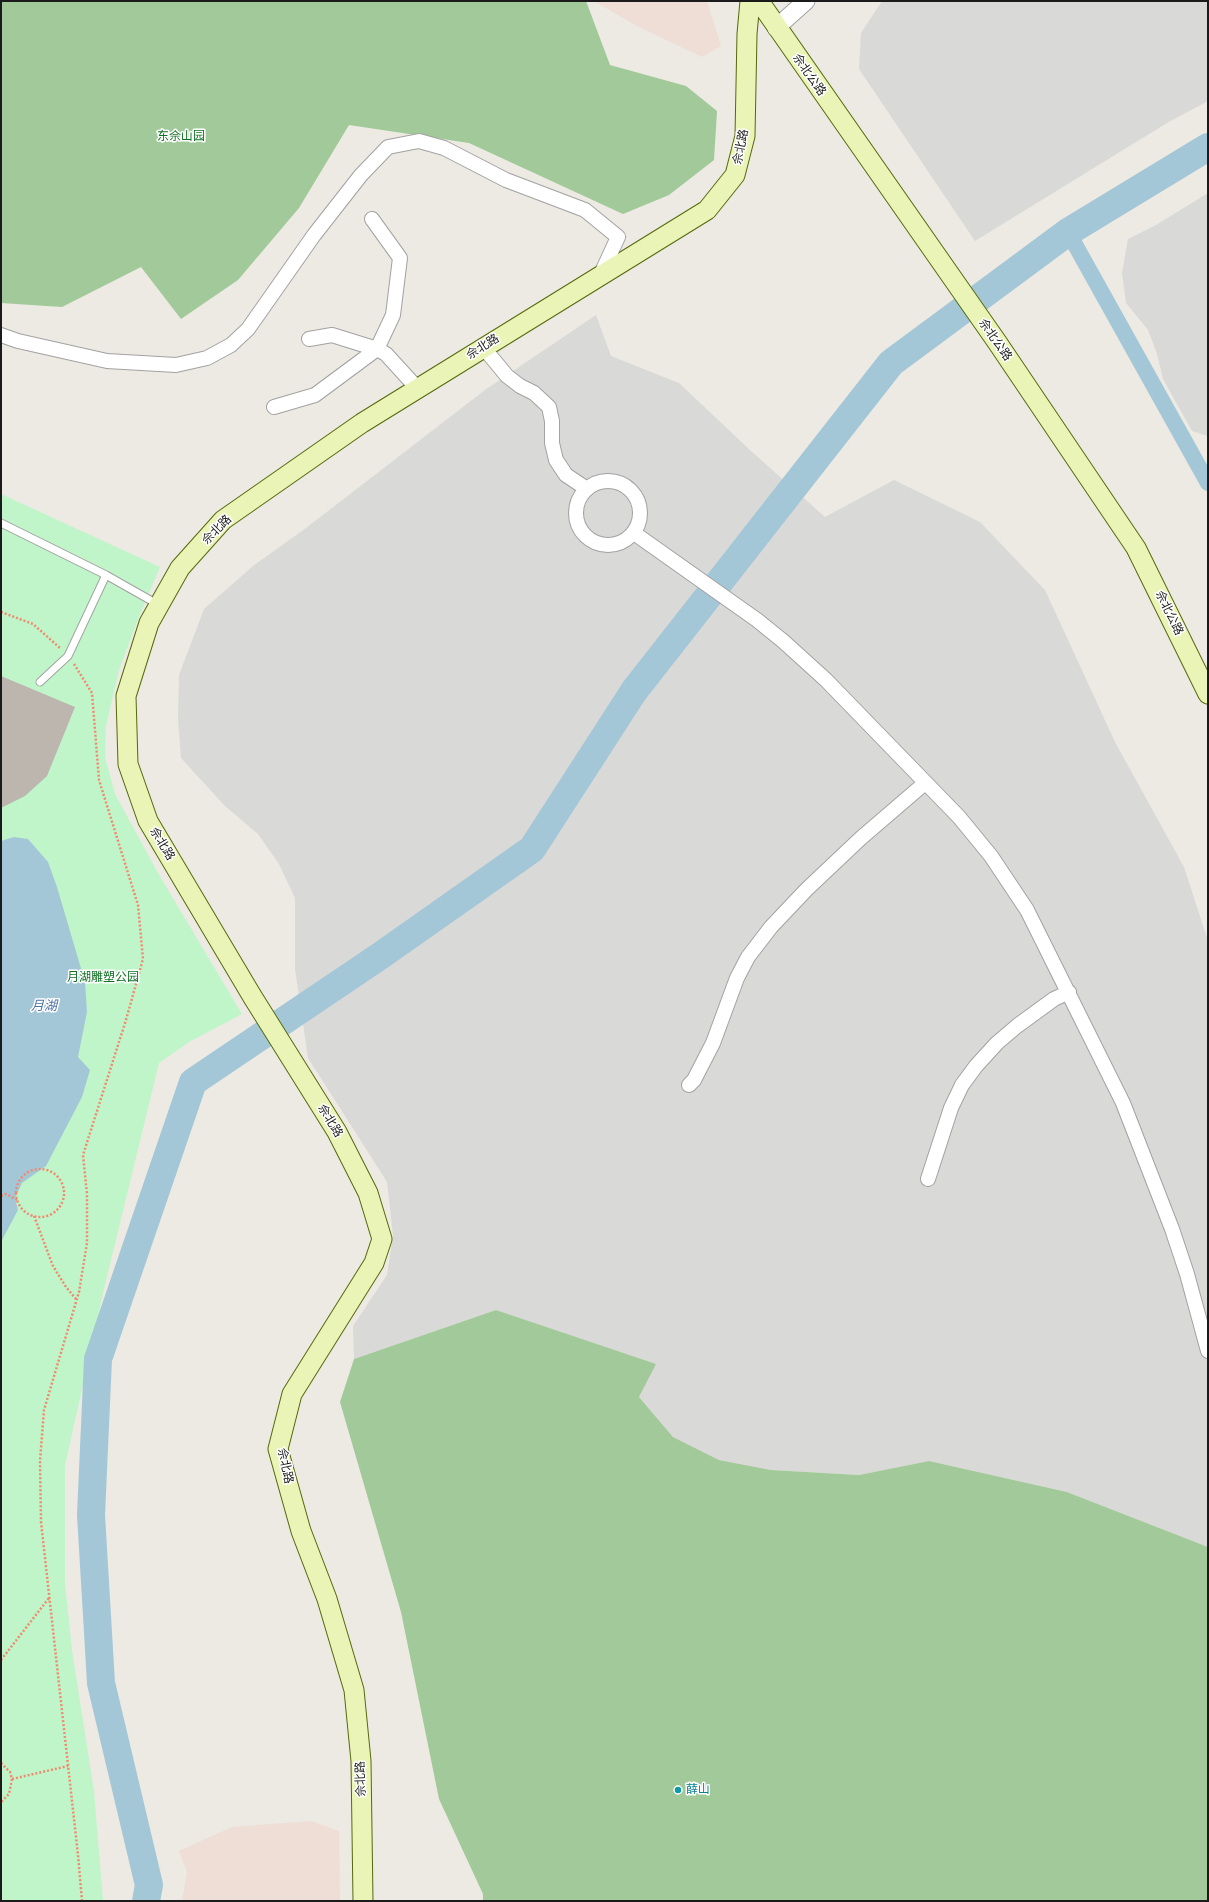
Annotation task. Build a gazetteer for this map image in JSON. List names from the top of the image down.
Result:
{
  "streets": {
    "main road": ["佘北公路", "佘北路"]
  },
  "water": ["月湖"],
  "parks": ["东佘山园", "月湖雕塑公园"],
  "places": ["薛山"]
}
